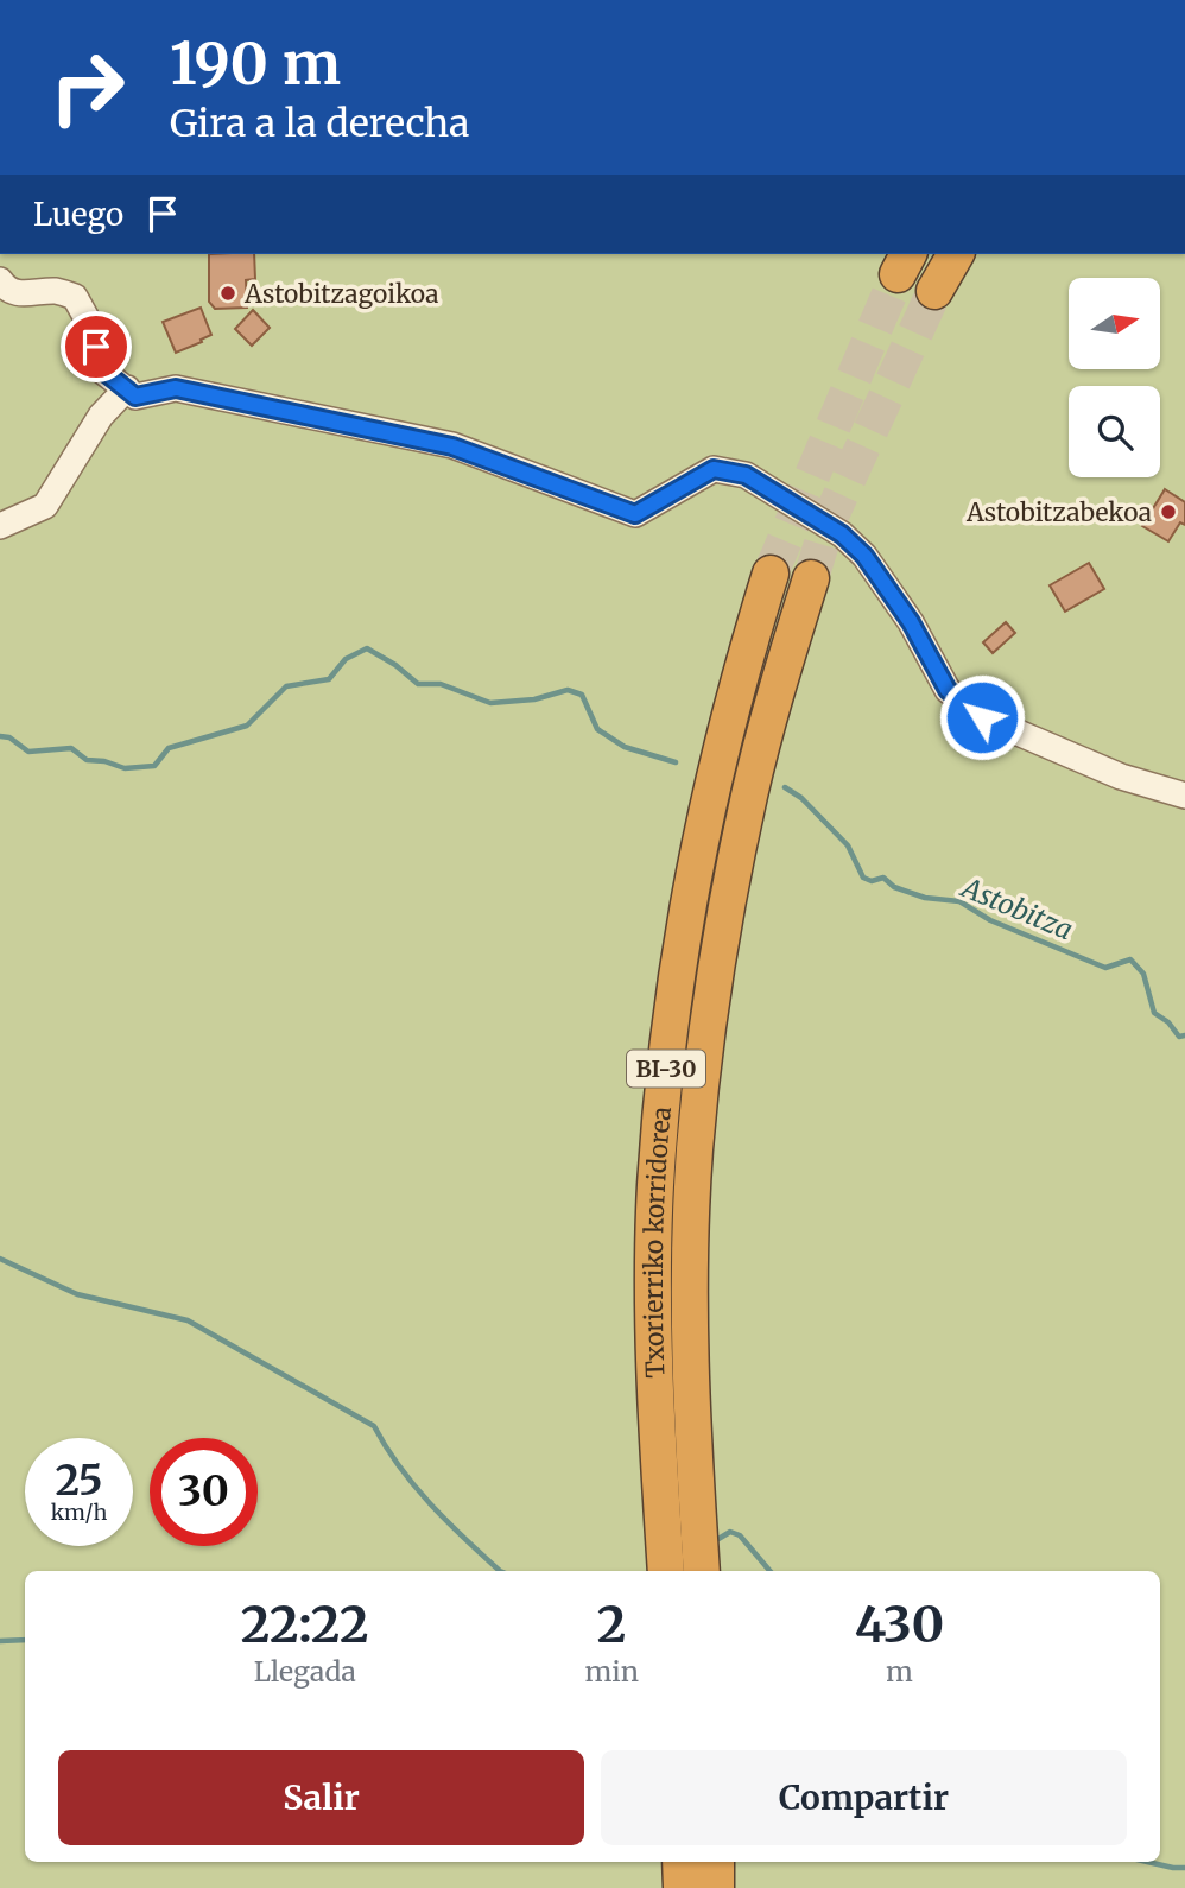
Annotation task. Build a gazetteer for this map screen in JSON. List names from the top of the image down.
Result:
{
  "streets": {
    "highway": ["BI-30", "Txorierriko korridorea"]
  },
  "water": ["Astobitza"],
  "places": ["Astobitzagoikoa", "Astobitzabekoa"],
  "north": "right",
  "page": {
    "turn": ["190 m", "Gira a la derecha"],
    "then": "Luego",
    "speed": "25 km/h",
    "limit": "30",
    "eta": [
      "22:22",
      "Llegada",
      "2",
      "min",
      "430",
      "m"
    ],
    "buttons": ["Salir", "Compartir"]
  }
}
